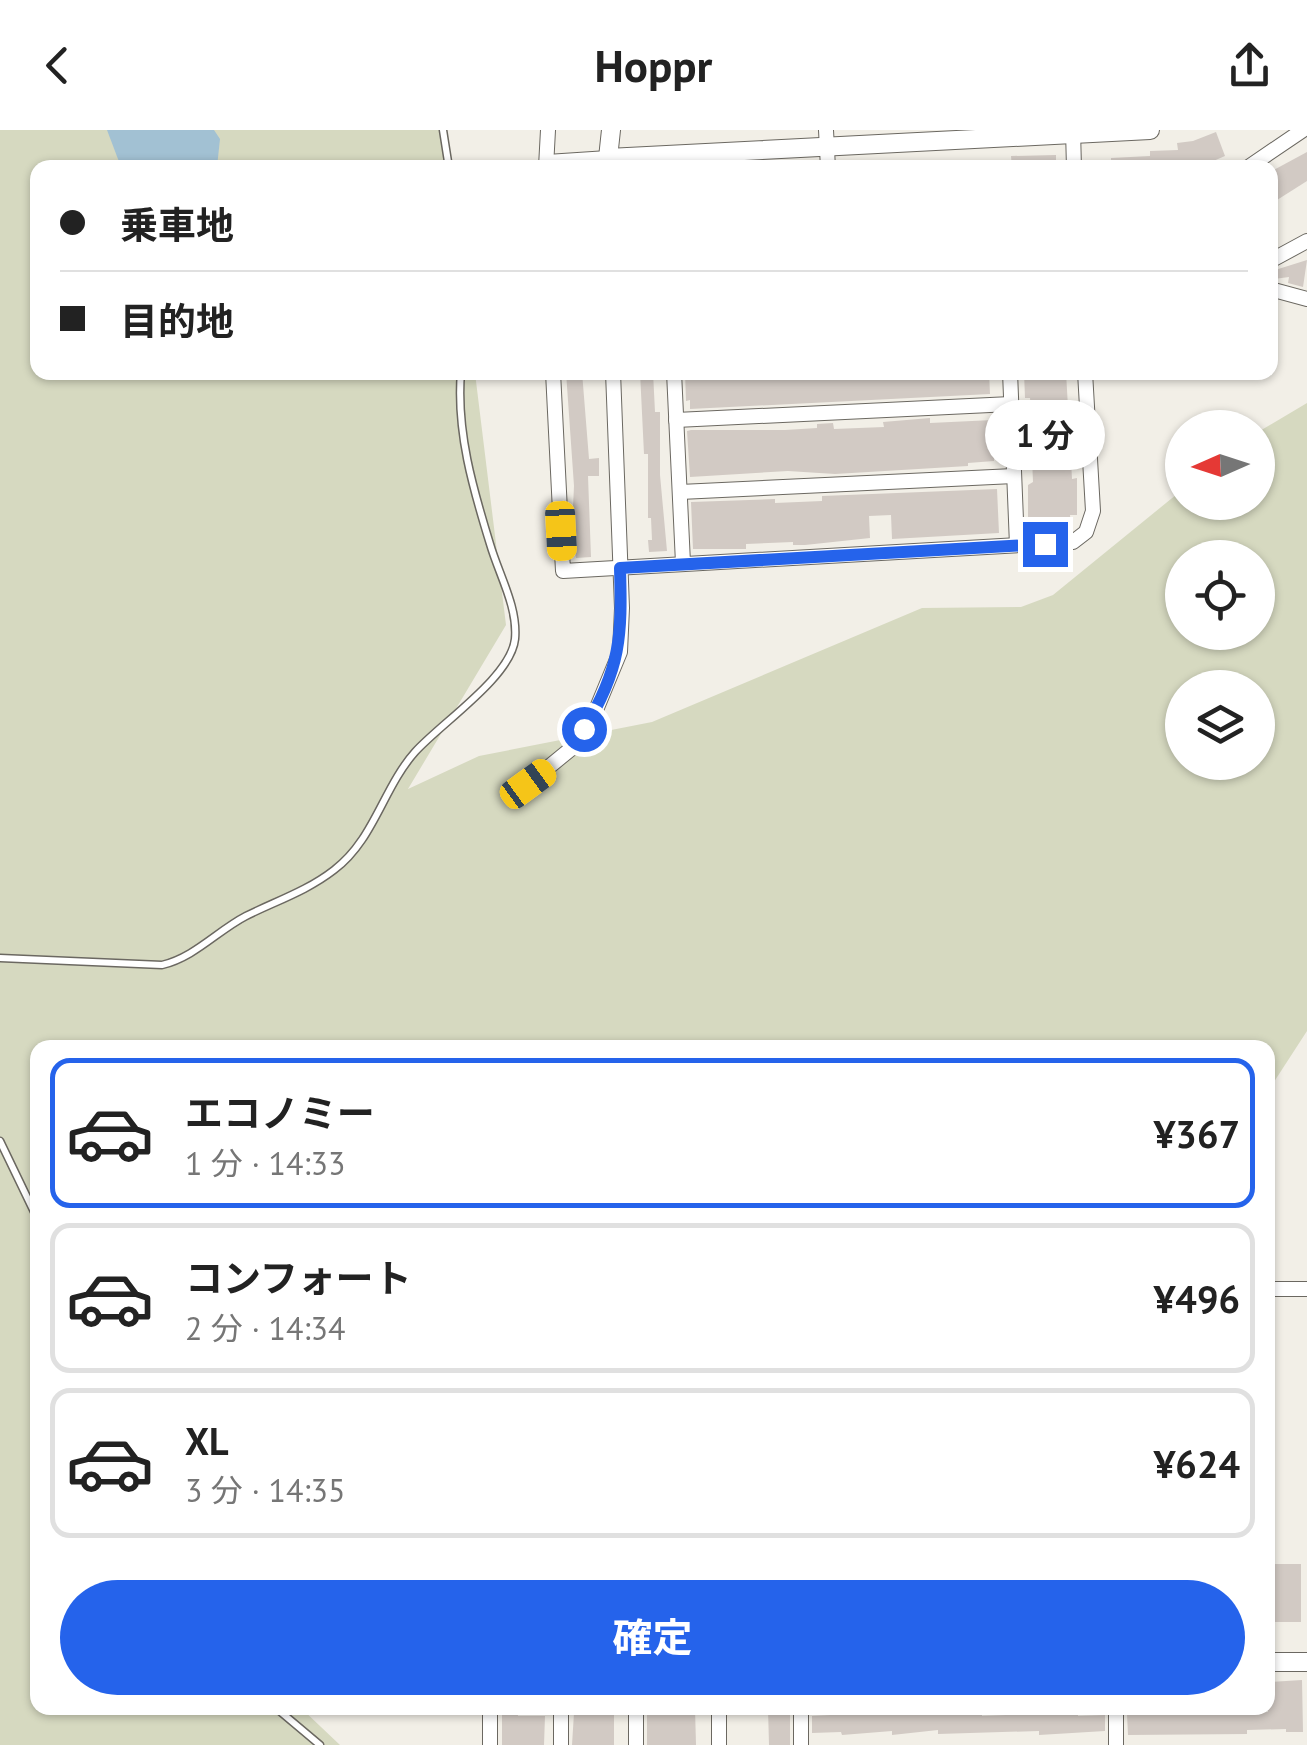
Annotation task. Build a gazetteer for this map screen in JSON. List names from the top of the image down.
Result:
{
  "north": "left",
  "page": {
    "header": "Hoppr",
    "banner": ["乗車地", "目的地"],
    "bubble": "1 分",
    "list": [
      {
        "name": "エコノミー",
        "note": "1 分 · 14:33",
        "value": "¥367"
      },
      {
        "name": "コンフォート",
        "note": "2 分 · 14:34",
        "value": "¥496"
      },
      {
        "name": "XL",
        "note": "3 分 · 14:35",
        "value": "¥624"
      }
    ],
    "buttons": "確定"
  }
}
